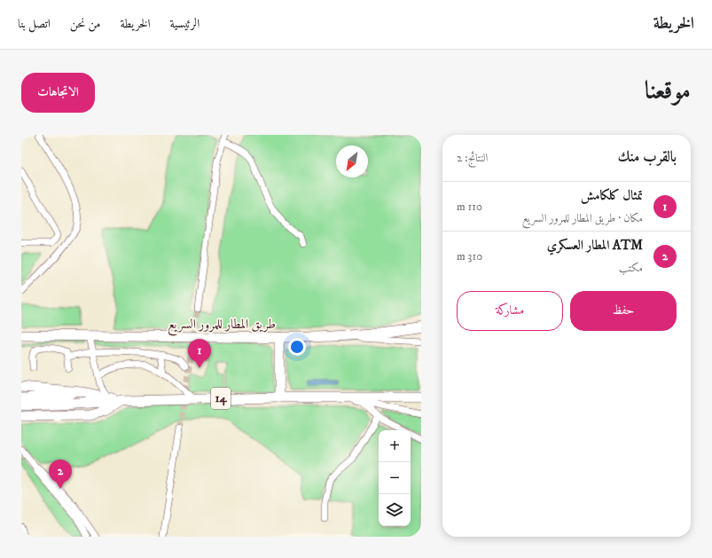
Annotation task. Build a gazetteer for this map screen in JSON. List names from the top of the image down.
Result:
{
  "streets": {
    "highway": ["طريق المطار للمرور السريع", "14"]
  },
  "north": "bottom left",
  "page": {
    "header": "الخريطة",
    "nav": [
      "الرئيسية",
      "الخريطة",
      "من نحن",
      "اتصل بنا"
    ],
    "title": "موقعنا",
    "buttons": [
      "الاتجاهات",
      ["حفظ", "مشاركة"]
    ],
    "heading": ["بالقرب منك", "النتائج: 2"],
    "list": [
      {
        "mark": "1",
        "name": "تمثال كلكامش",
        "note": "مكان · طريق المطار للمرور السريع",
        "value": "110 m"
      },
      {
        "mark": "2",
        "name": "ATM المطار العسكري",
        "note": "مكتب",
        "value": "310 m"
      }
    ],
    "pins": ["1", "2"],
    "map_buttons": ["+", "−"]
  }
}
